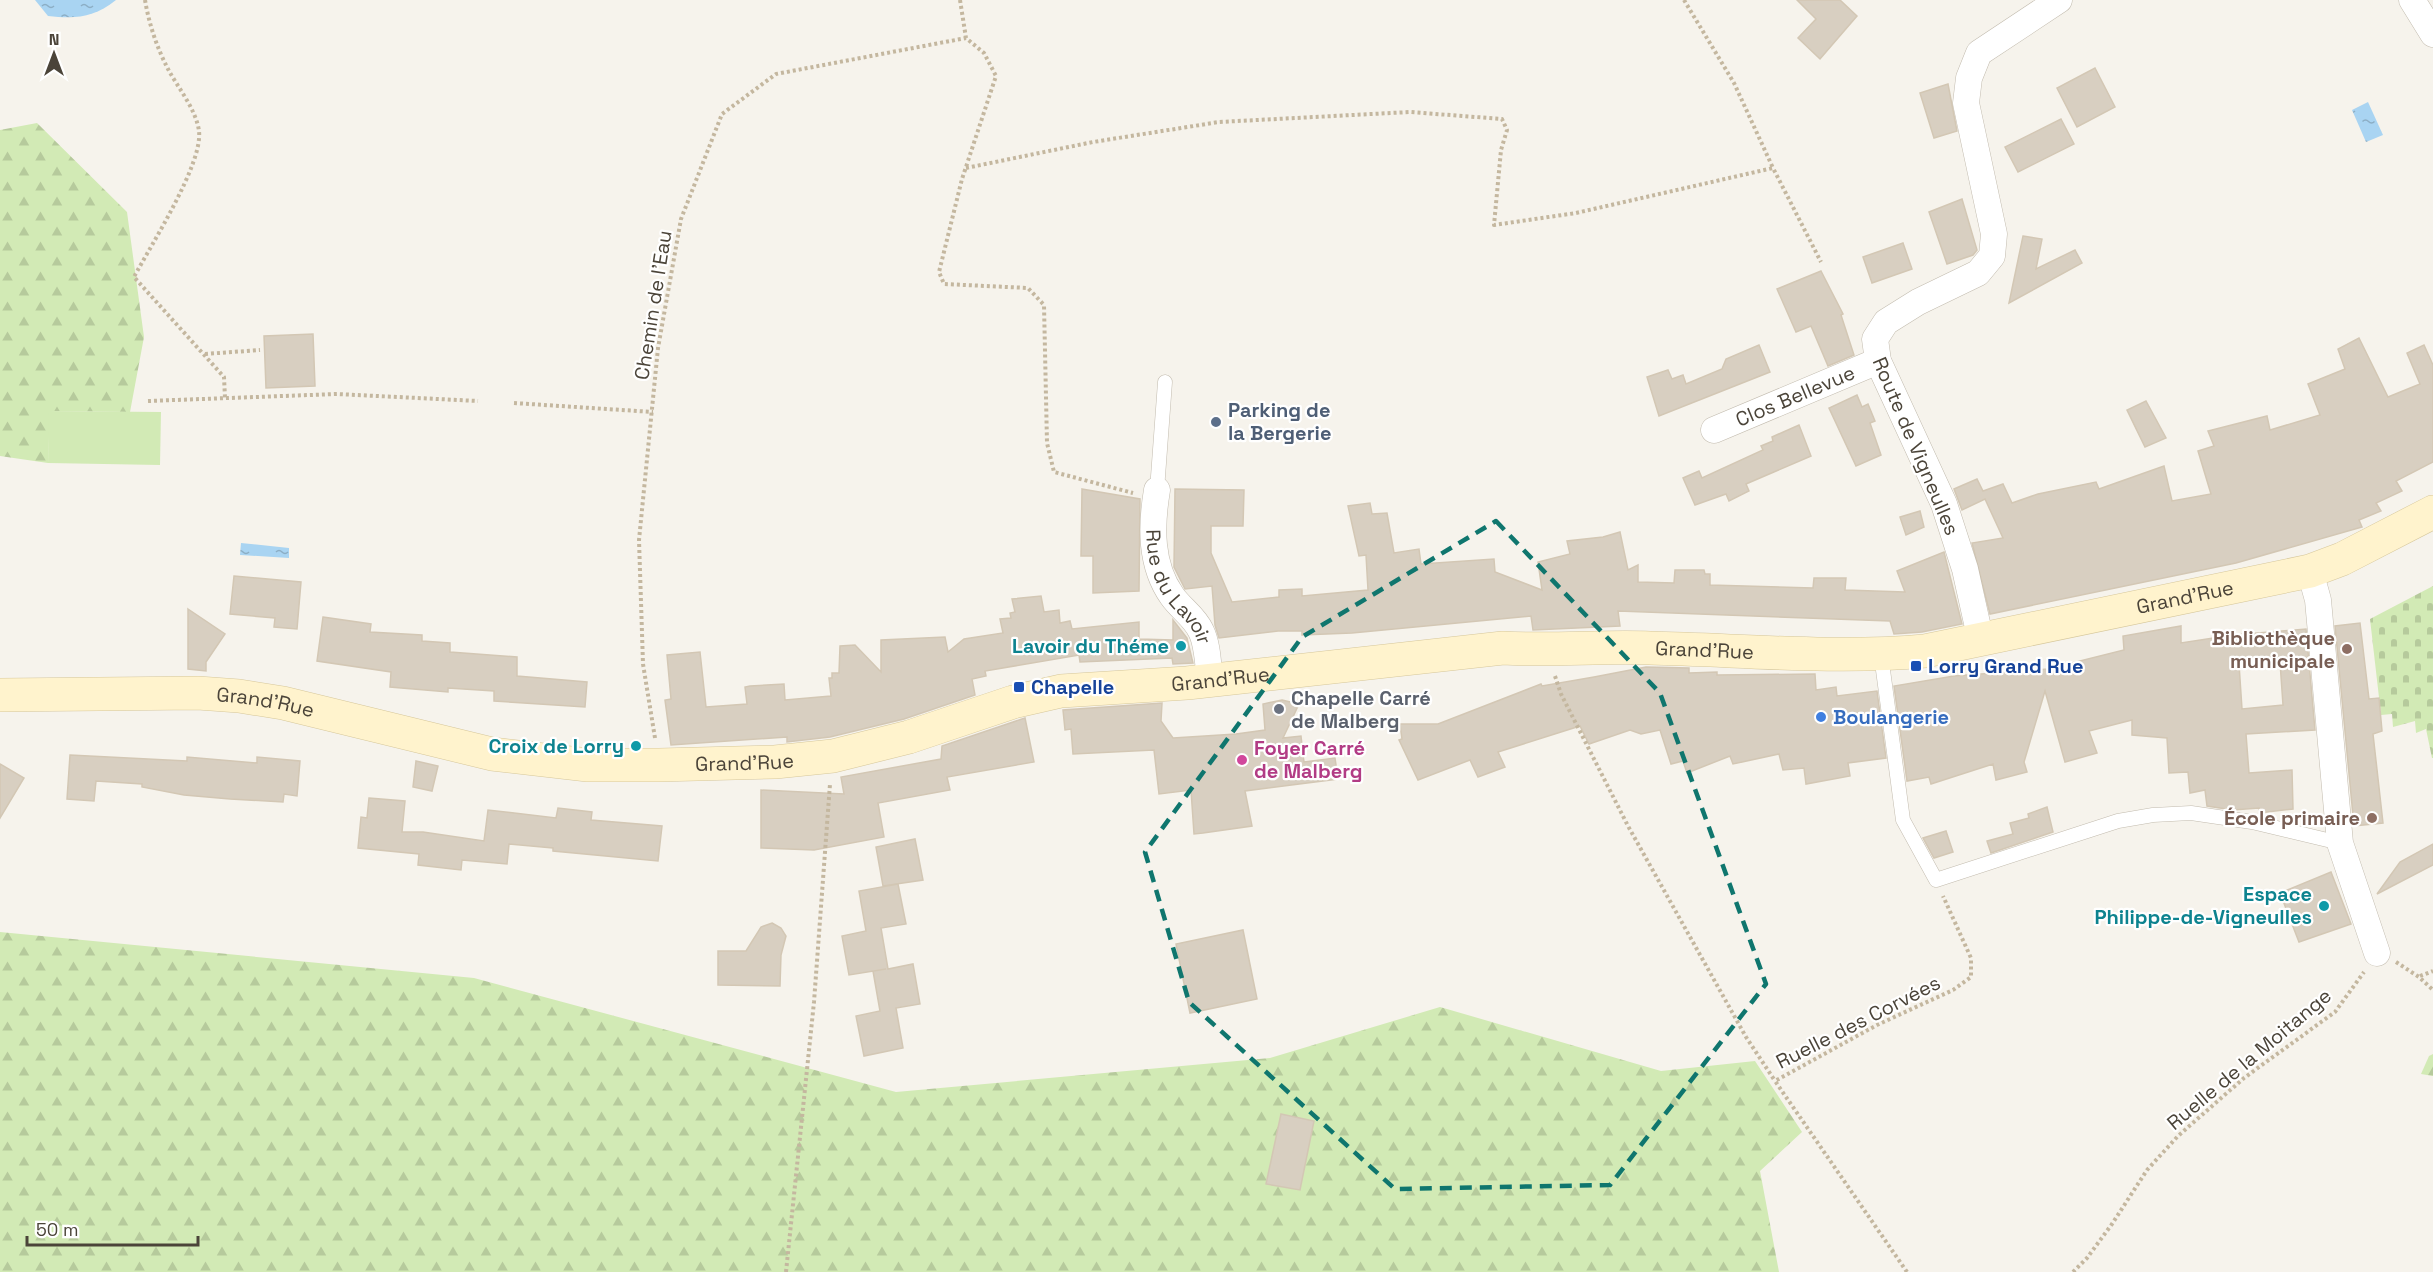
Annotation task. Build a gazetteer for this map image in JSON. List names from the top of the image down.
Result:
{
  "streets": {
    "street": [
      "Clos Bellevue",
      "Route de Vigneulles",
      "Rue du Lavoir",
      "Grand'Rue"
    ],
    "path": ["Chemin de l'Eau", "Ruelle des Corvées", "Ruelle de la Moitange"]
  },
  "crossings": [
    ["Chemin de l'Eau", "Grand'Rue"],
    ["Clos Bellevue", "Route de Vigneulles"],
    ["Route de Vigneulles", "Grand'Rue"],
    ["Rue du Lavoir", "Grand'Rue"]
  ],
  "places": {
    "other": [
      "Parking de la Bergerie",
      "Lavoir du Théme",
      "Bibliothèque municipale",
      "Chapelle Carré de Malberg",
      "Boulangerie",
      "Croix de Lorry",
      "Foyer Carré de Malberg",
      "École primaire",
      "Espace Philippe-de-Vigneulles"
    ],
    "transit": ["Lorry Grand Rue", "Chapelle"]
  },
  "scale_bar": "50 m",
  "north": "top"
}
